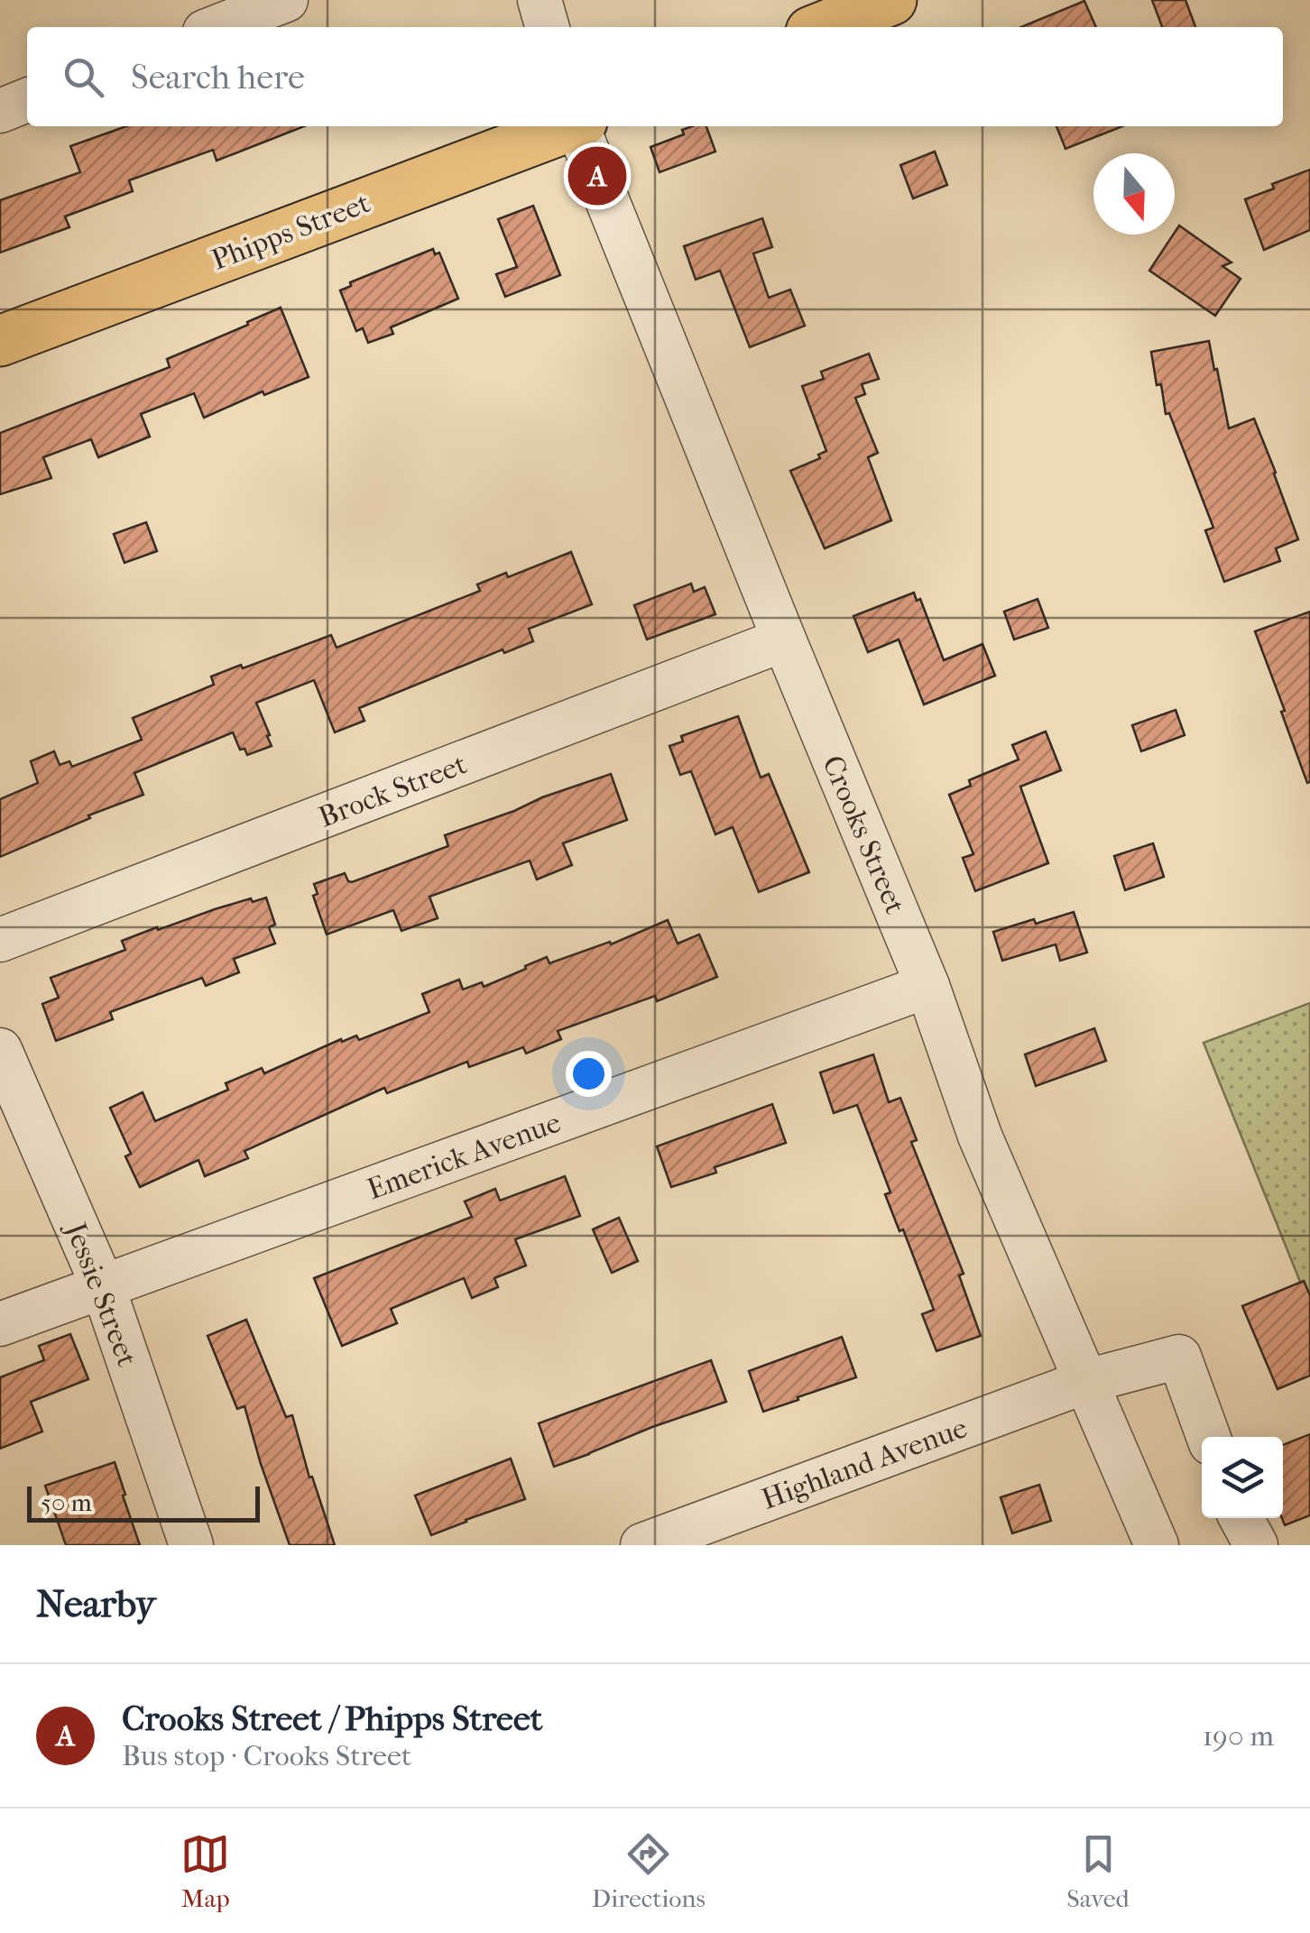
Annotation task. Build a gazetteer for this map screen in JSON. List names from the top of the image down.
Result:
{
  "streets": {
    "main road": ["Phipps Street"],
    "street": [
      "Brock Street",
      "Crooks Street",
      "Emerick Avenue",
      "Jessie Street",
      "Highland Avenue"
    ]
  },
  "crossings": [
    ["Brock Street", "Crooks Street"],
    ["Crooks Street", "Emerick Avenue"],
    ["Crooks Street", "Highland Avenue"],
    ["Emerick Avenue", "Jessie Street"]
  ],
  "scale_bar": "50 m",
  "north": "bottom",
  "page": {
    "search": "Search here",
    "pins": "A",
    "scale": "50 m",
    "heading": "Nearby",
    "list": [
      {
        "mark": "A",
        "name": "Crooks Street / Phipps Street",
        "note": "Bus stop · Crooks Street",
        "value": "190 m"
      }
    ],
    "nav": ["Map", "Directions", "Saved"]
  }
}
